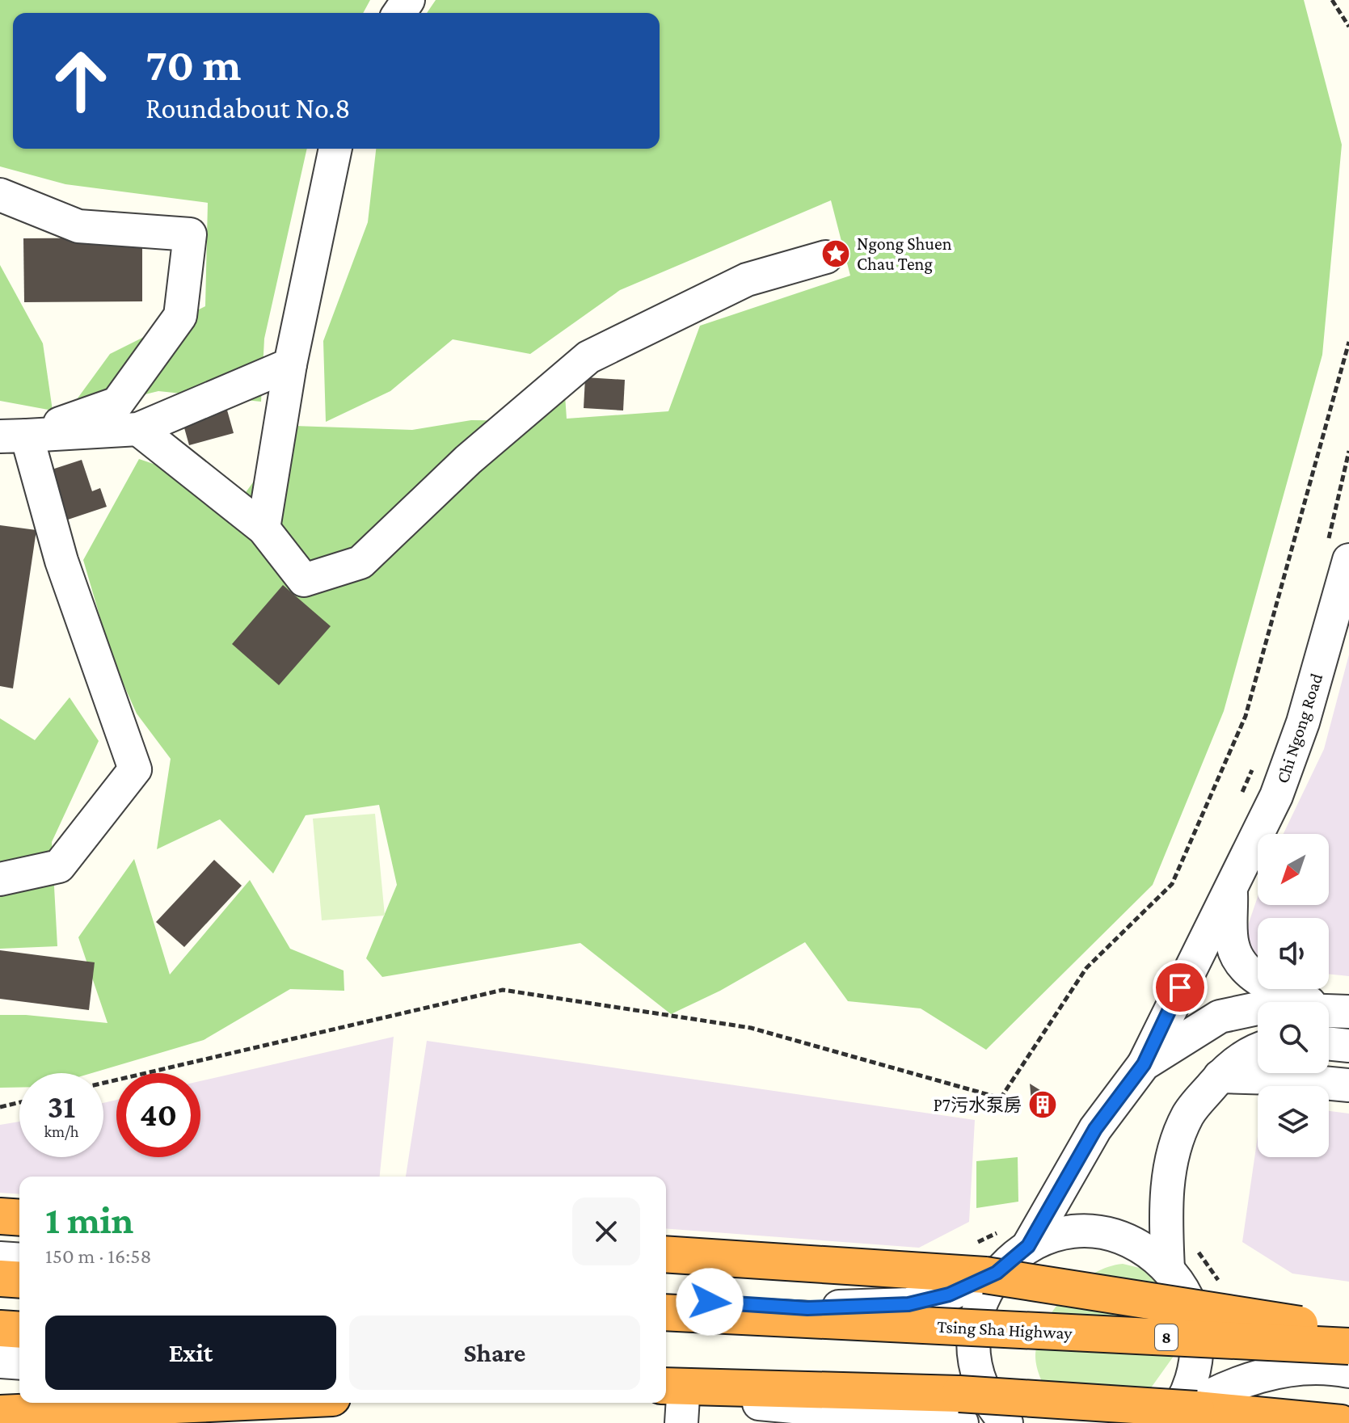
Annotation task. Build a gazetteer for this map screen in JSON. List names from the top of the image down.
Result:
{
  "streets": {
    "highway": ["Tsing Sha Highway", "8"],
    "street": ["Chi Ngong Road"]
  },
  "places": {
    "place": ["Ngong Shuen Chau Teng"],
    "building": ["P7污水泵房"]
  },
  "north": "bottom left",
  "page": {
    "turn": ["70 m", "Roundabout No.8"],
    "speed": "31 km/h",
    "limit": "40",
    "heading": ["1 min", "150 m · 16:58"],
    "buttons": ["Exit", "Share"]
  }
}
